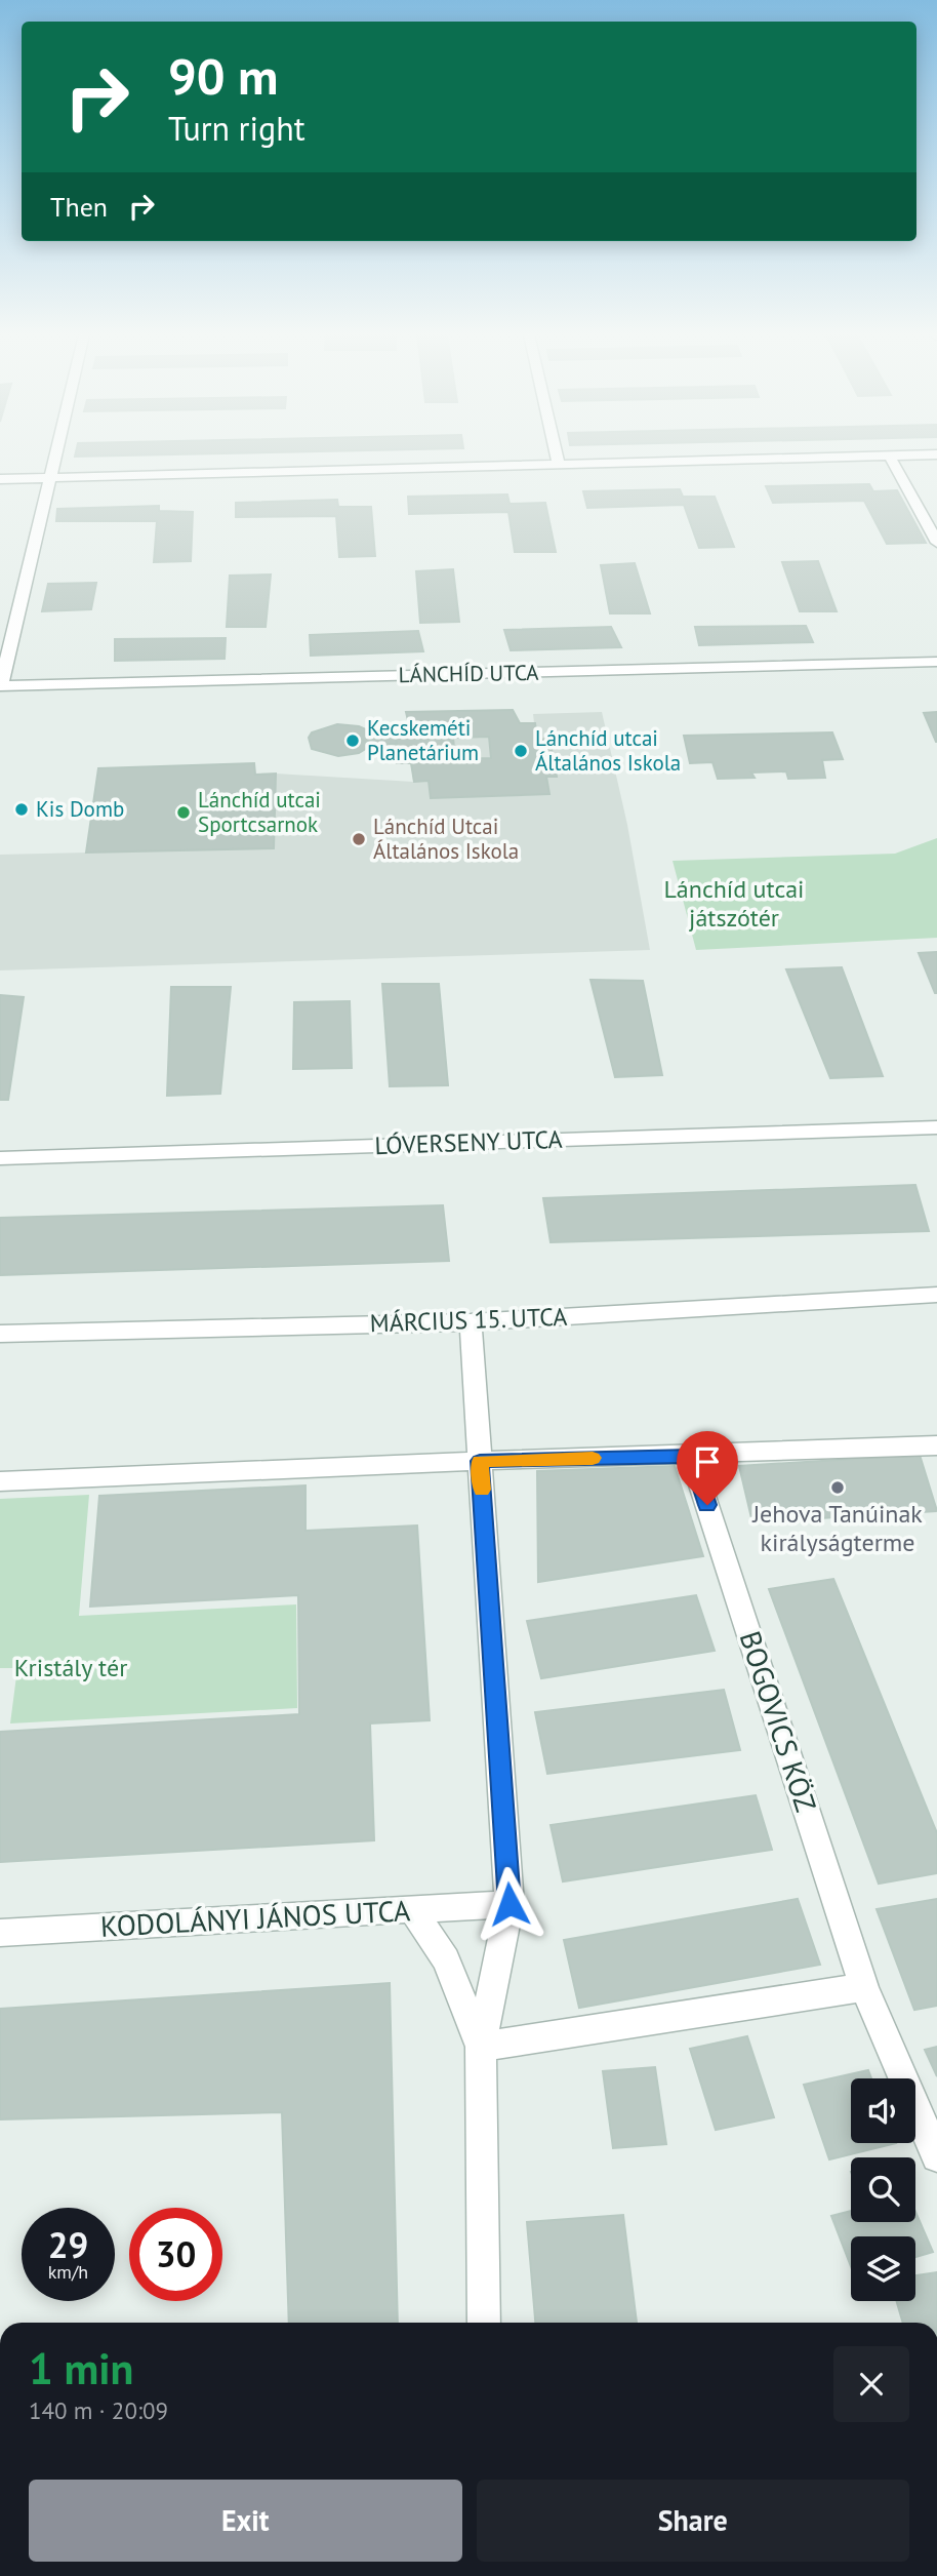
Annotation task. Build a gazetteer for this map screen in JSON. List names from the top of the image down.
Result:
{
  "streets": {
    "street": [
      "LÁNCHÍD UTCA",
      "LÓVERSENY UTCA",
      "MÁRCIUS 15. UTCA",
      "BOGOVICS KÖZ",
      "KODOLÁNYI JÁNOS UTCA"
    ]
  },
  "parks": ["Lánchíd utcai játszótér", "Kristály tér"],
  "places": [
    "Kecskeméti Planetárium",
    "Lánchíd utcai Általános Iskola",
    "Kis Domb",
    "Lánchíd utcai Sportcsarnok",
    "Lánchíd Utcai Általános Iskola",
    "Jehova Tanúinak királyságterme"
  ],
  "page": {
    "turn": ["90 m", "Turn right"],
    "then": "Then",
    "speed": "29 km/h",
    "limit": "30",
    "heading": ["1 min", "140 m · 20:09"],
    "buttons": ["Exit", "Share"]
  }
}
